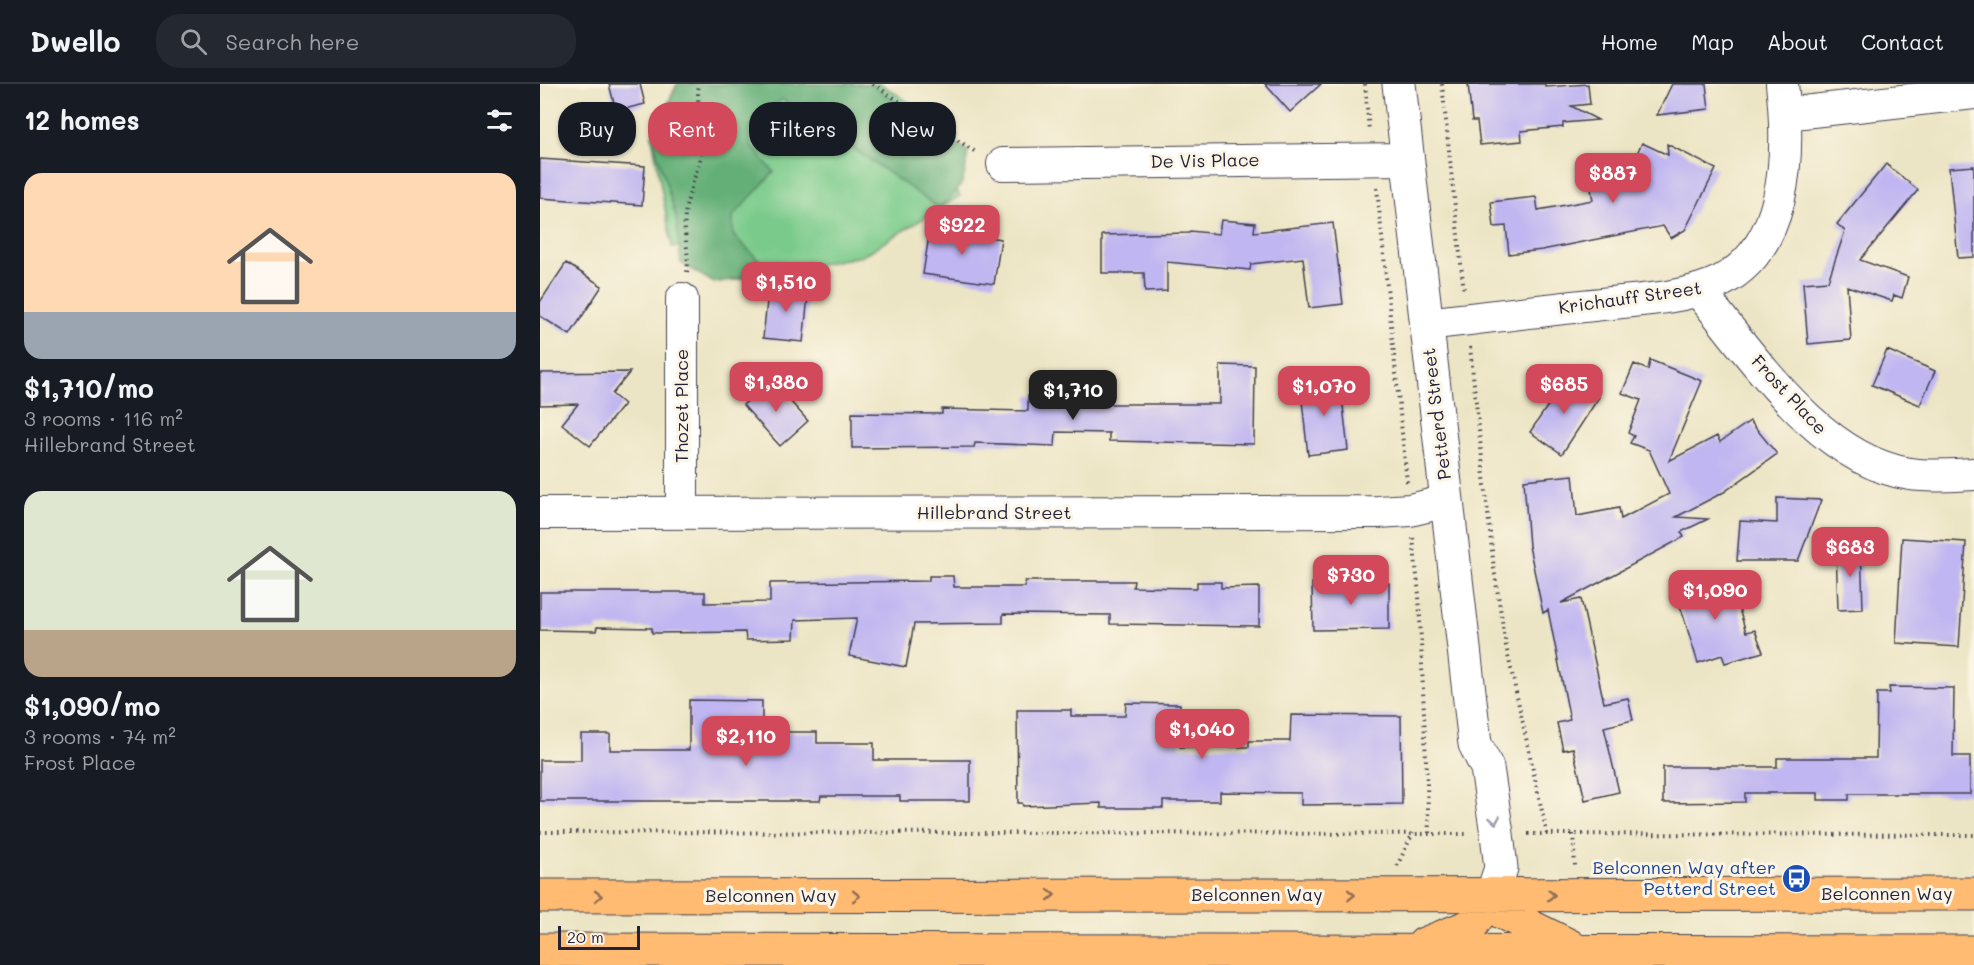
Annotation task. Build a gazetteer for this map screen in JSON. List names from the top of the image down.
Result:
{
  "streets": {
    "main road": ["Belconnen Way"],
    "street": [
      "De Vis Place",
      "Krichauff Street",
      "Frost Place",
      "Thozet Place",
      "Petterd Street",
      "Hillebrand Street"
    ]
  },
  "crossings": [
    ["De Vis Place", "Petterd Street"],
    ["Krichauff Street", "Frost Place"],
    ["Krichauff Street", "Petterd Street"],
    ["Thozet Place", "Hillebrand Street"],
    ["Petterd Street", "Hillebrand Street"],
    ["Petterd Street", "Belconnen Way"]
  ],
  "places": {
    "bus stop": ["Belconnen Way after Petterd Street"]
  },
  "scale_bar": "20 m",
  "page": {
    "header": "Dwello",
    "search": "Search here",
    "nav": [
      "Home",
      "Map",
      "About",
      "Contact"
    ],
    "heading": "12 homes",
    "chip": [
      "Buy",
      "Rent",
      "Filters",
      "New"
    ],
    "price": [
      "$887",
      "$922",
      "$1,510",
      "$1,380",
      "$685",
      "$1,070",
      "$1,710",
      "$683",
      "$730",
      "$1,090",
      "$1,040",
      "$2,110"
    ],
    "list": [
      {
        "name": "$1,710/mo",
        "note": "3 rooms · 116 m² · Hillebrand Street"
      },
      {
        "name": "$1,090/mo",
        "note": "3 rooms · 74 m² · Frost Place"
      }
    ],
    "scale": "20 m"
  }
}
